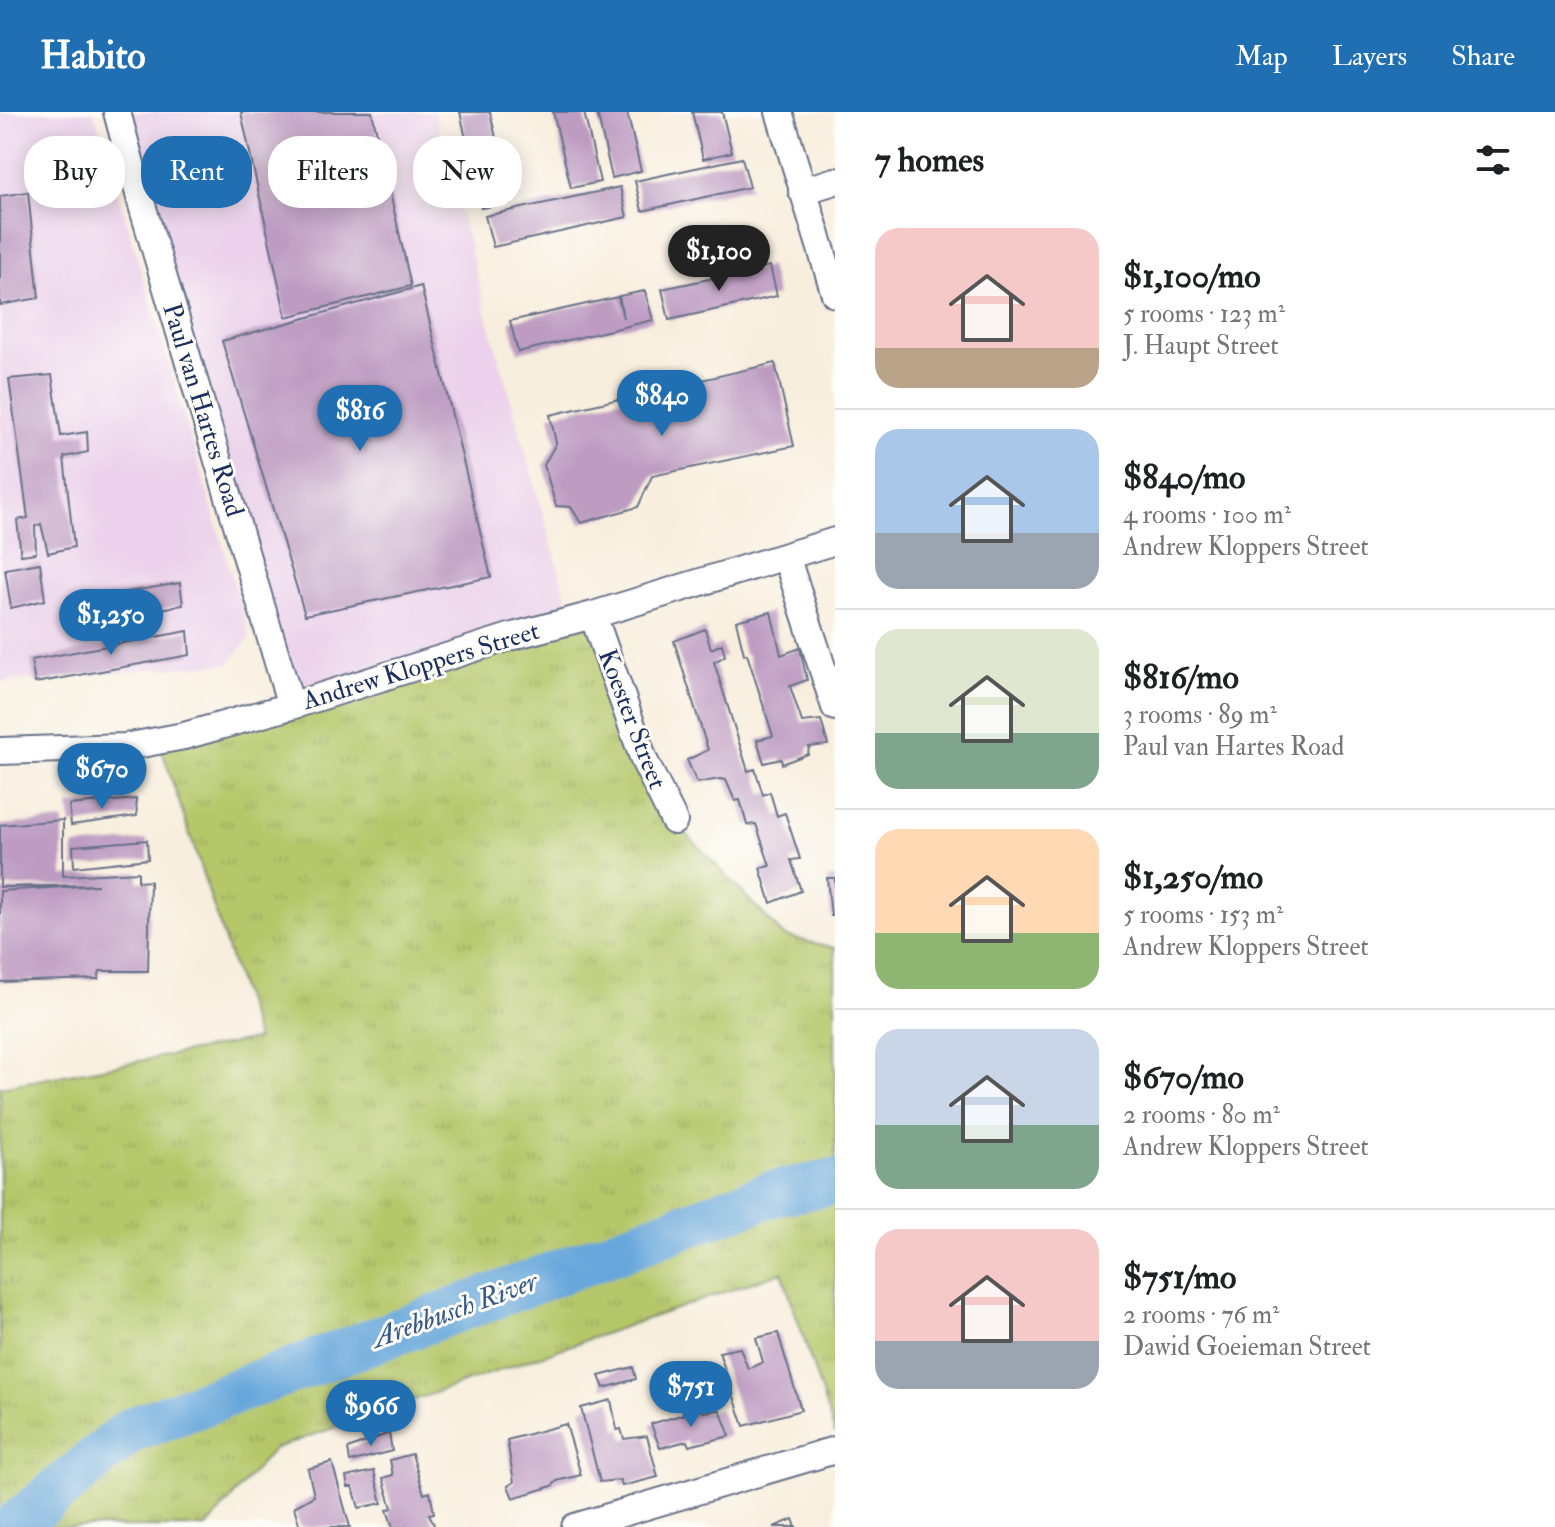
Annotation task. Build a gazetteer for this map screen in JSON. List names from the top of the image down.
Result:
{
  "streets": {
    "street": ["Paul van Hartes Road", "Andrew Kloppers Street", "Koester Street"]
  },
  "crossings": [
    ["Paul van Hartes Road", "Andrew Kloppers Street"],
    ["Andrew Kloppers Street", "Koester Street"]
  ],
  "water": ["Arebbusch River"],
  "page": {
    "header": "Habito",
    "nav": ["Map", "Layers", "Share"],
    "heading": "7 homes",
    "chip": [
      "Buy",
      "Rent",
      "Filters",
      "New"
    ],
    "list": [
      {
        "name": "$1,100/mo",
        "note": "5 rooms · 123 m² · J. Haupt Street"
      },
      {
        "name": "$840/mo",
        "note": "4 rooms · 100 m² · Andrew Kloppers Street"
      },
      {
        "name": "$816/mo",
        "note": "3 rooms · 89 m² · Paul van Hartes Road"
      },
      {
        "name": "$1,250/mo",
        "note": "5 rooms · 153 m² · Andrew Kloppers Street"
      },
      {
        "name": "$670/mo",
        "note": "2 rooms · 80 m² · Andrew Kloppers Street"
      },
      {
        "name": "$751/mo",
        "note": "2 rooms · 76 m² · Dawid Goeieman Street"
      }
    ],
    "price": [
      "$1,100",
      "$840",
      "$816",
      "$1,250",
      "$670",
      "$751",
      "$966"
    ]
  }
}
